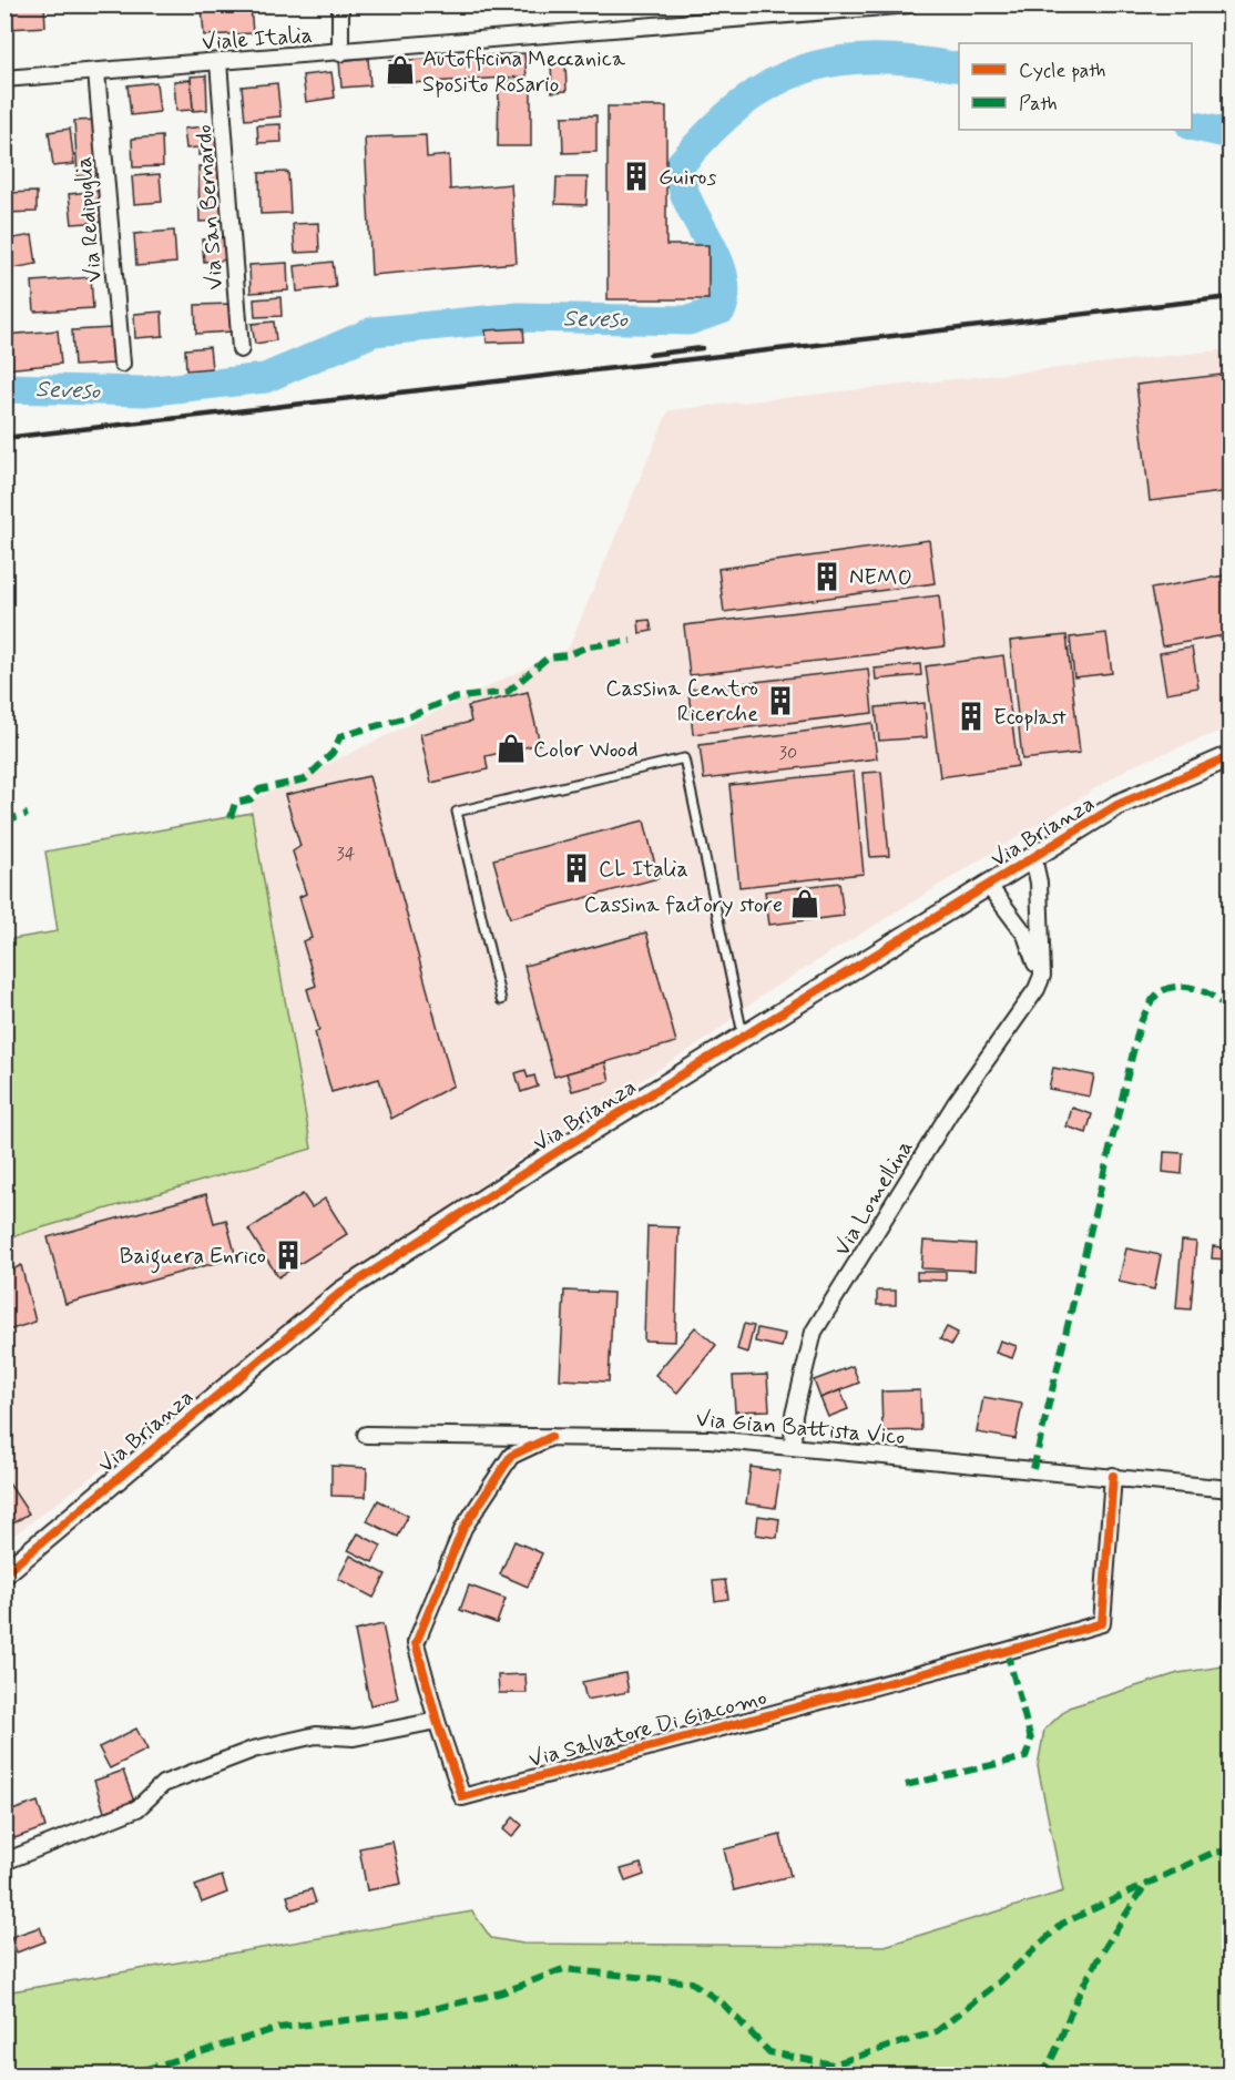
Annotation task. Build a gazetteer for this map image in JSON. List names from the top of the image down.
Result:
{
  "streets": {
    "street": [
      "Viale Italia",
      "Via San Bernardo",
      "Via Redipuglia",
      "Via Brianza",
      "Via Lomellina",
      "Via Gian Battista Vico",
      "Via Salvatore Di Giacomo"
    ]
  },
  "crossings": [
    ["Viale Italia", "Via San Bernardo"],
    ["Viale Italia", "Via Redipuglia"],
    ["Via Brianza", "Via Lomellina"],
    ["Via Lomellina", "Via Gian Battista Vico"],
    ["Via Gian Battista Vico", "Via Salvatore Di Giacomo"]
  ],
  "water": ["Seveso"],
  "places": {
    "shop": ["Autofficina Meccanica Sposito Rosario", "Color Wood", "Cassina factory store"],
    "building": [
      "Guiros",
      "NEMO",
      "Cassina Centro Ricerche",
      "Ecoplast",
      "CL Italia",
      "Baiguera Enrico"
    ]
  },
  "house_numbers": ["30", "34"],
  "legend": ["Cycle path", "Path"]
}
